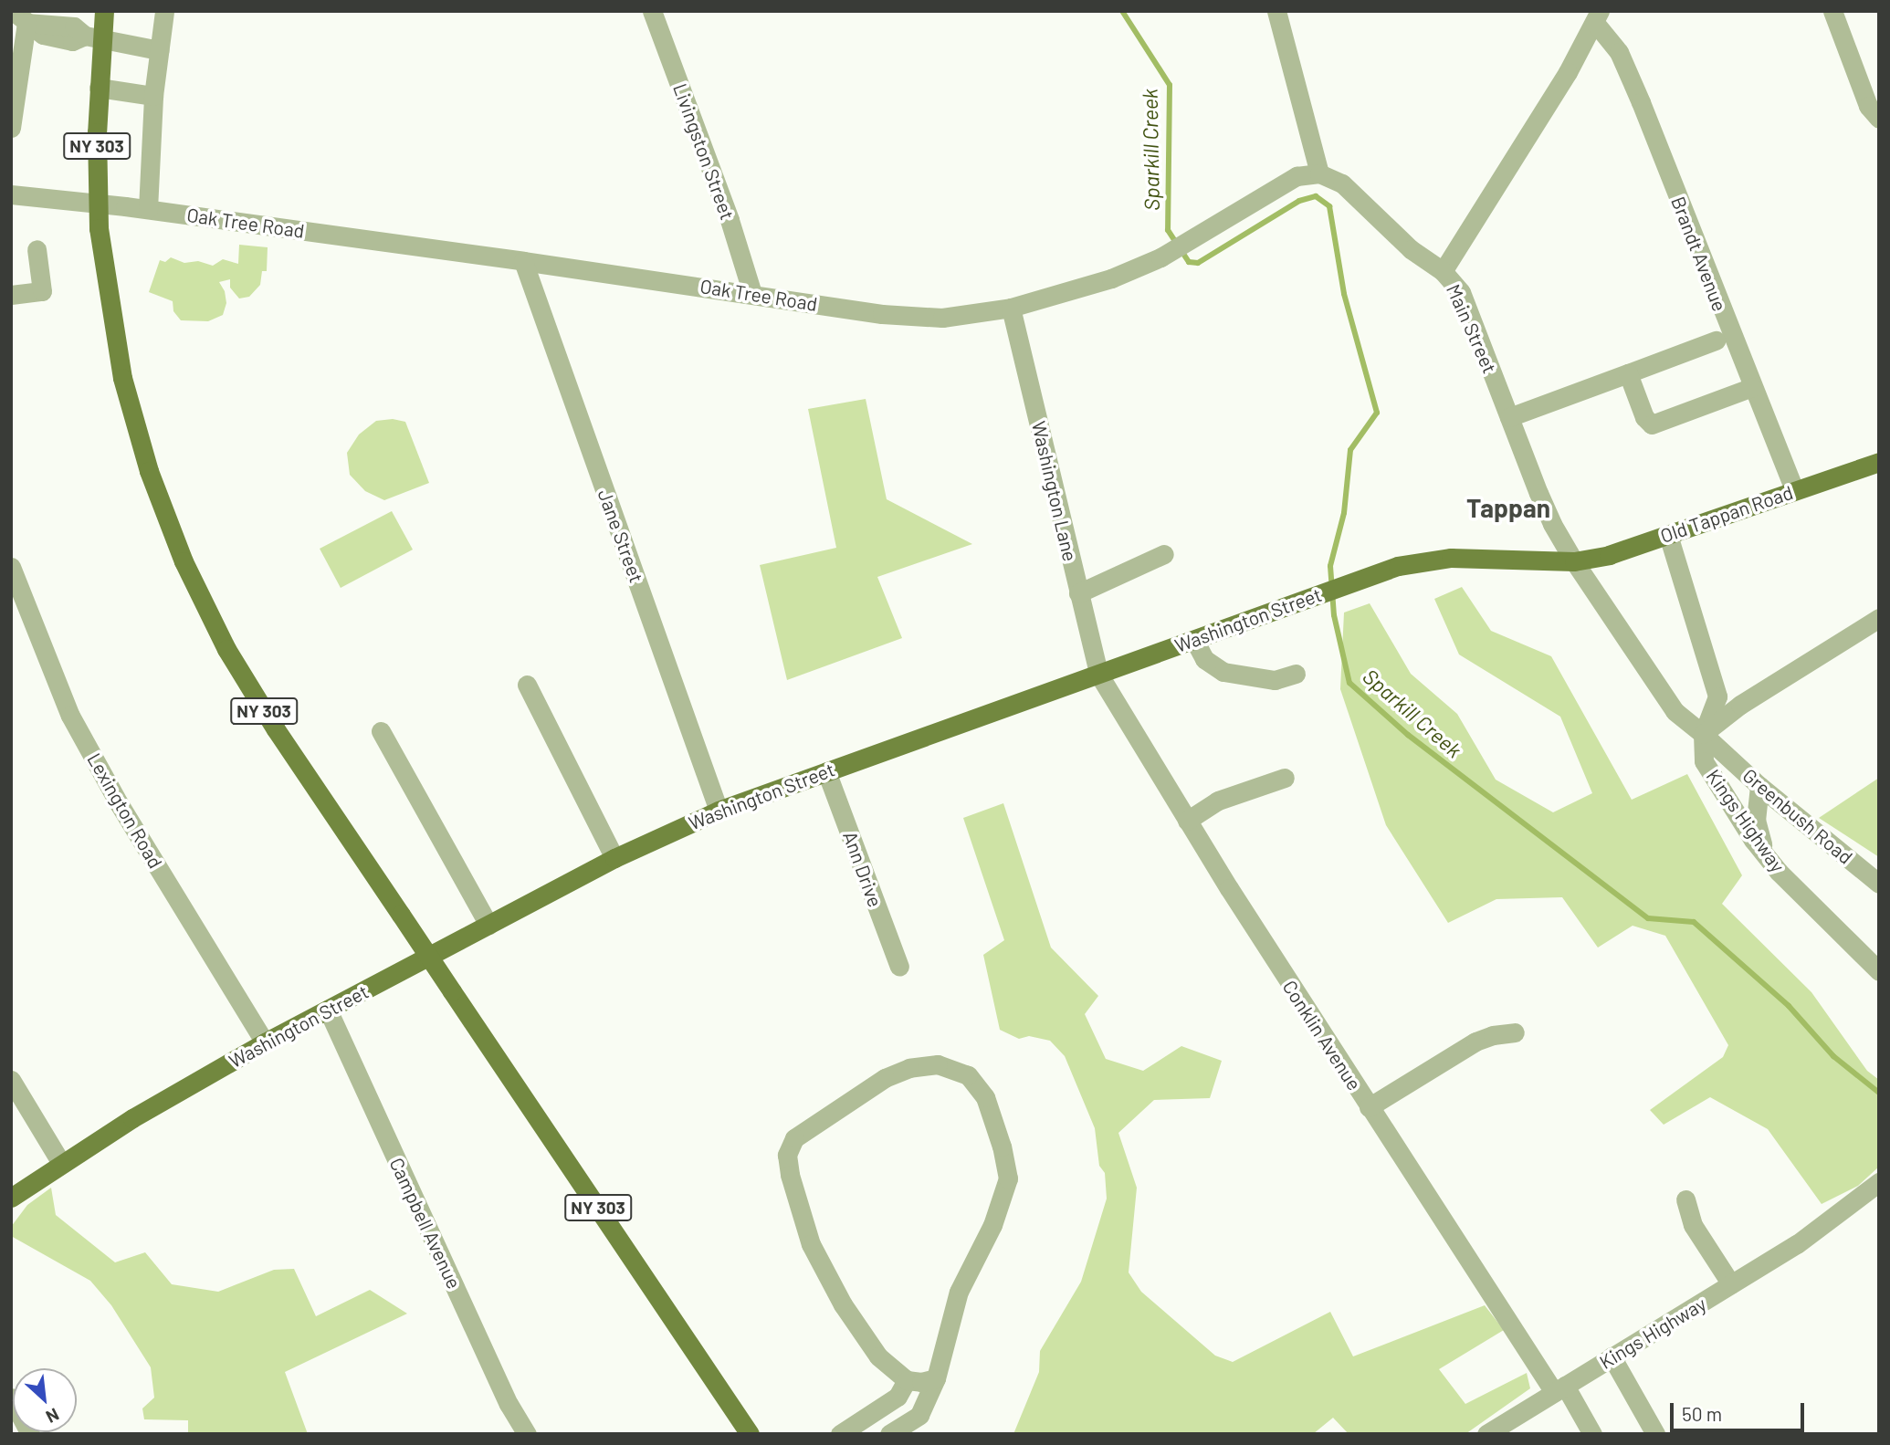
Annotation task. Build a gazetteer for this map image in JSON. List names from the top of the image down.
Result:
{
  "streets": {
    "main road": ["NY 303", "Old Tappan Road", "Washington Street"],
    "street": [
      "Livingston Street",
      "Oak Tree Road",
      "Brandt Avenue",
      "Main Street",
      "Washington Lane",
      "Jane Street",
      "Lexington Road",
      "Greenbush Road",
      "Kings Highway",
      "Ann Drive",
      "Conklin Avenue",
      "Campbell Avenue"
    ]
  },
  "crossings": [
    ["NY 303", "Oak Tree Road"],
    ["Livingston Street", "Oak Tree Road"],
    ["Oak Tree Road", "Washington Lane"],
    ["Oak Tree Road", "Jane Street"],
    ["Brandt Avenue", "Main Street"],
    ["Brandt Avenue", "Old Tappan Road"],
    ["Main Street", "Old Tappan Road"],
    ["Main Street", "Washington Street"],
    ["Washington Lane", "Washington Street"],
    ["Washington Lane", "Conklin Avenue"],
    ["Old Tappan Road", "Washington Street"],
    ["Jane Street", "Washington Street"],
    ["Washington Street", "Lexington Road"],
    ["Washington Street", "Ann Drive"],
    ["Washington Street", "Conklin Avenue"],
    ["Washington Street", "Campbell Avenue"],
    ["Greenbush Road", "Kings Highway"],
    ["Kings Highway", "Conklin Avenue"]
  ],
  "districts": ["Tappan"],
  "water": ["Sparkill Creek"],
  "scale_bar": "50 m",
  "north": "bottom right"
}
